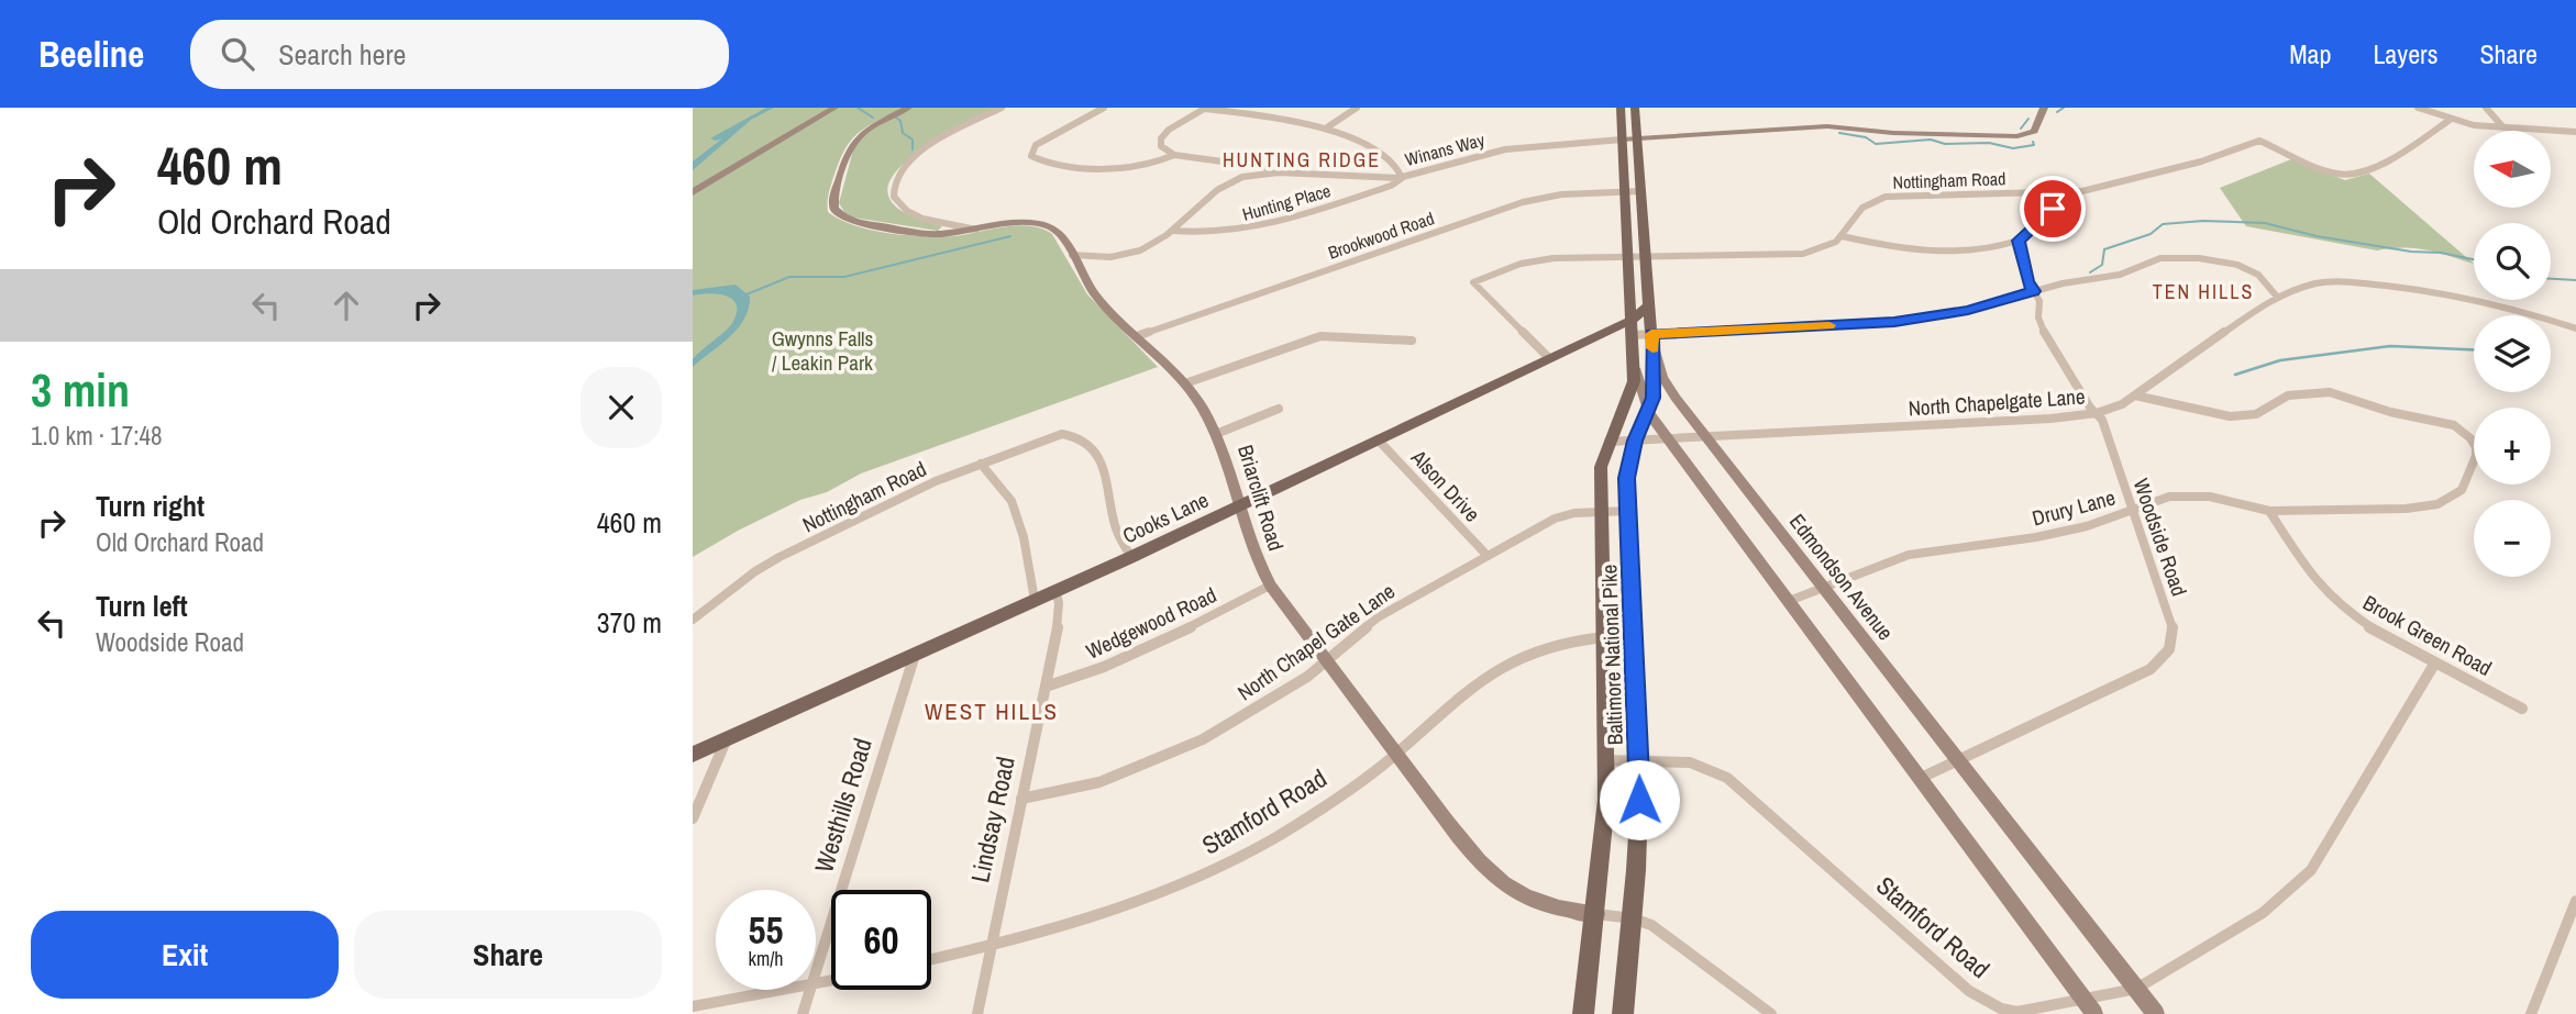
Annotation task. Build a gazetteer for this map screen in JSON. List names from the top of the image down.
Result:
{
  "streets": {
    "main road": ["Cooks Lane", "Edmondson Avenue", "Baltimore National Pike"],
    "street": [
      "Winans Way",
      "Nottingham Road",
      "Hunting Place",
      "Brookwood Road",
      "North Chapelgate Lane",
      "Alson Drive",
      "Briarclift Road",
      "Drury Lane",
      "Woodside Road",
      "Wedgewood Road",
      "Brook Green Road",
      "North Chapel Gate Lane",
      "Westhills Road",
      "Stamford Road",
      "Lindsay Road"
    ]
  },
  "crossings": [
    ["Winans Way", "Hunting Place"],
    ["Winans Way", "Briarclift Road"],
    ["Nottingham Road", "Cooks Lane"],
    ["Nottingham Road", "Edmondson Avenue"],
    ["Brookwood Road", "Briarclift Road"],
    ["Brookwood Road", "Edmondson Avenue"],
    ["North Chapelgate Lane", "Drury Lane"],
    ["North Chapelgate Lane", "Woodside Road"],
    ["North Chapelgate Lane", "Edmondson Avenue"],
    ["North Chapelgate Lane", "Baltimore National Pike"],
    ["Alson Drive", "Cooks Lane"],
    ["Alson Drive", "North Chapel Gate Lane"],
    ["Briarclift Road", "Cooks Lane"],
    ["Briarclift Road", "Wedgewood Road"],
    ["Briarclift Road", "North Chapel Gate Lane"],
    ["Briarclift Road", "Baltimore National Pike"],
    ["Briarclift Road", "Stamford Road"],
    ["Drury Lane", "Woodside Road"],
    ["Drury Lane", "Edmondson Avenue"],
    ["Drury Lane", "Brook Green Road"],
    ["Cooks Lane", "Edmondson Avenue"],
    ["Cooks Lane", "Westhills Road"],
    ["Cooks Lane", "Lindsay Road"],
    ["Woodside Road", "Edmondson Avenue"],
    ["Edmondson Avenue", "Baltimore National Pike"],
    ["Edmondson Avenue", "Stamford Road"],
    ["Wedgewood Road", "Lindsay Road"],
    ["Brook Green Road", "Stamford Road"],
    ["North Chapel Gate Lane", "Baltimore National Pike"],
    ["North Chapel Gate Lane", "Lindsay Road"],
    ["Baltimore National Pike", "Stamford Road"],
    ["Stamford Road", "Lindsay Road"]
  ],
  "districts": ["HUNTING RIDGE", "TEN HILLS", "WEST HILLS"],
  "parks": ["Gwynns Falls / Leakin Park"],
  "north": "left",
  "page": {
    "header": "Beeline",
    "search": "Search here",
    "nav": ["Map", "Layers", "Share"],
    "turn": ["460 m", "Old Orchard Road"],
    "map_buttons": ["+", "−"],
    "heading": ["3 min", "1.0 km · 17:48"],
    "list": [
      {
        "name": "Turn right",
        "note": "Old Orchard Road",
        "value": "460 m"
      },
      {
        "name": "Turn left",
        "note": "Woodside Road",
        "value": "370 m"
      }
    ],
    "speed": "55 km/h",
    "limit": "60",
    "buttons": ["Exit", "Share"]
  }
}
